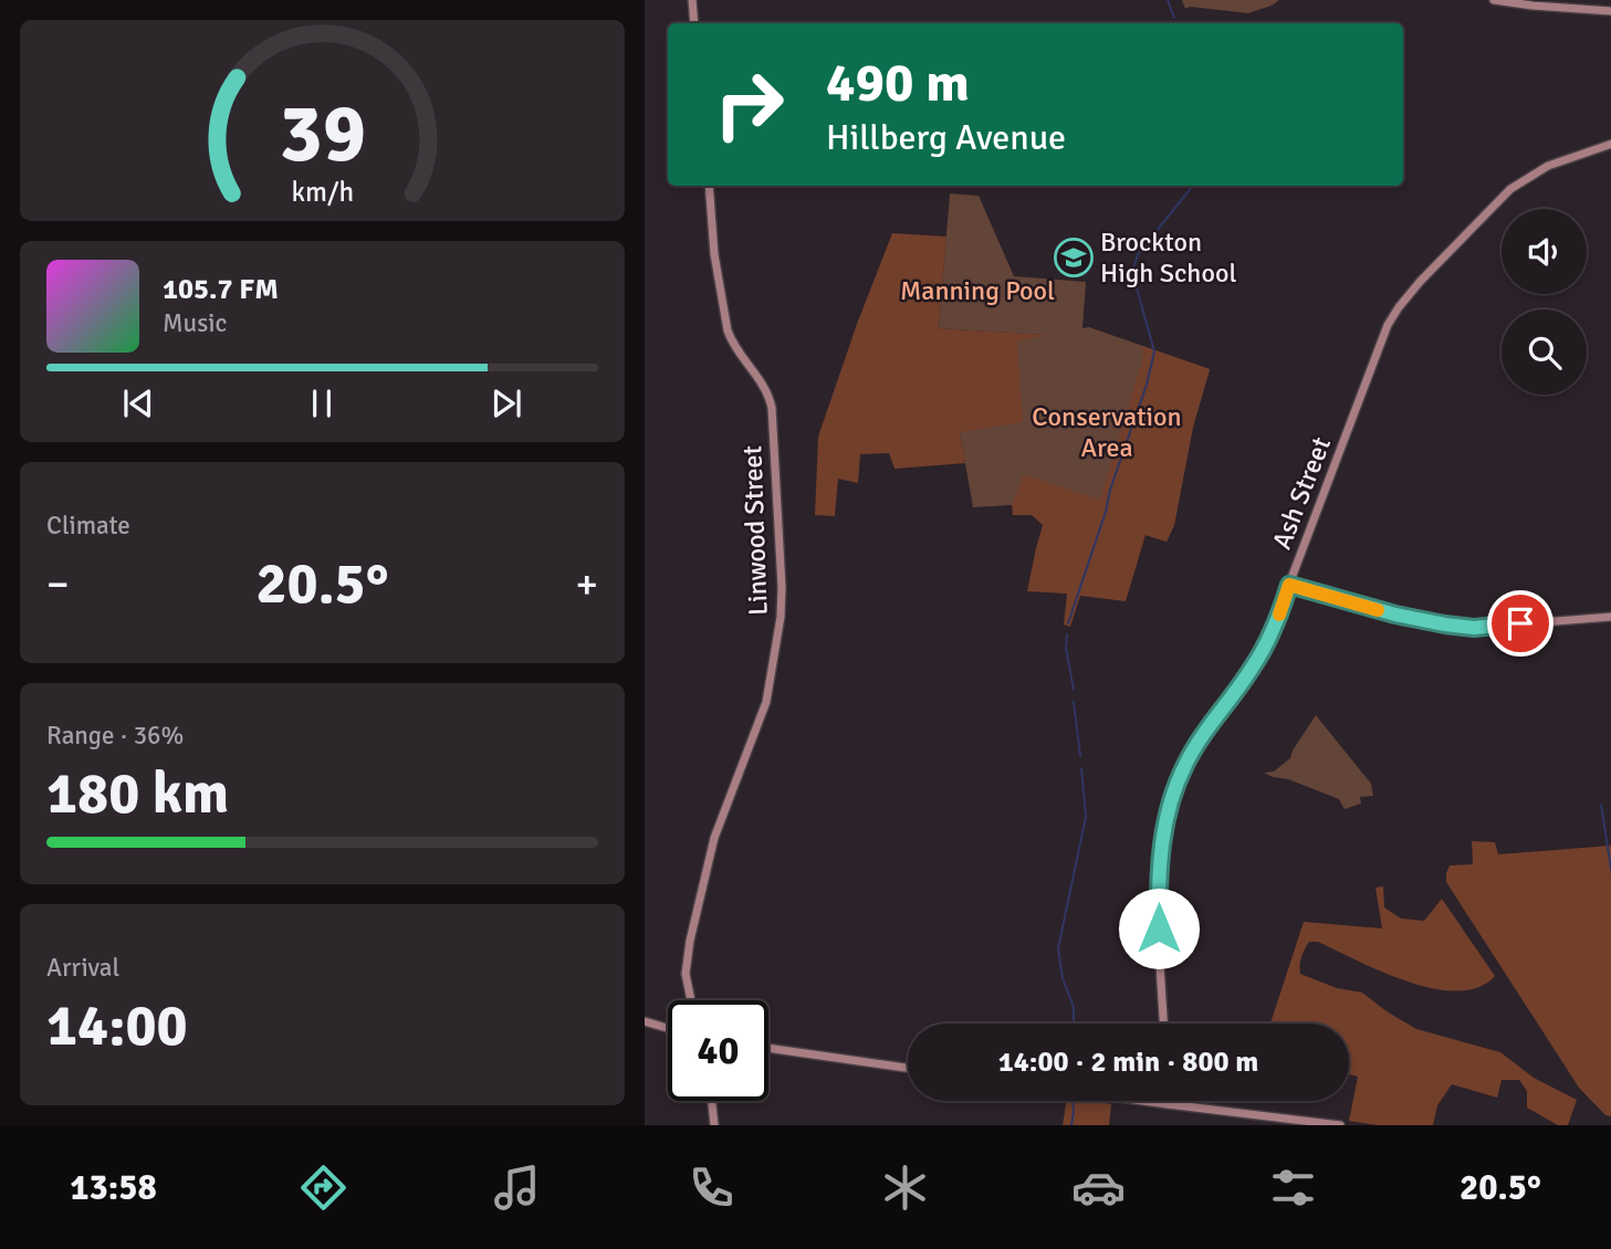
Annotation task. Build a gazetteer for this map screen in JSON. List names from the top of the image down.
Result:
{
  "streets": {
    "street": ["Ash Street", "Linwood Street"]
  },
  "parks": ["Manning Pool", "Conservation Area"],
  "places": {
    "school or university": ["Brockton High School"]
  },
  "page": {
    "turn": ["490 m", "Hillberg Avenue"],
    "song": ["105.7 FM", "Music"],
    "tile": [
      "Climate",
      ["Range · 36%", "180 km"],
      ["Arrival", "14:00"]
    ],
    "heat": ["−", "20.5°", "+"],
    "limit": "40",
    "trip": "14:00 · 2 min · 800 m",
    "tabs": ["13:58", "20.5°"],
    "gauge": ["39", "km/h"]
  }
}
